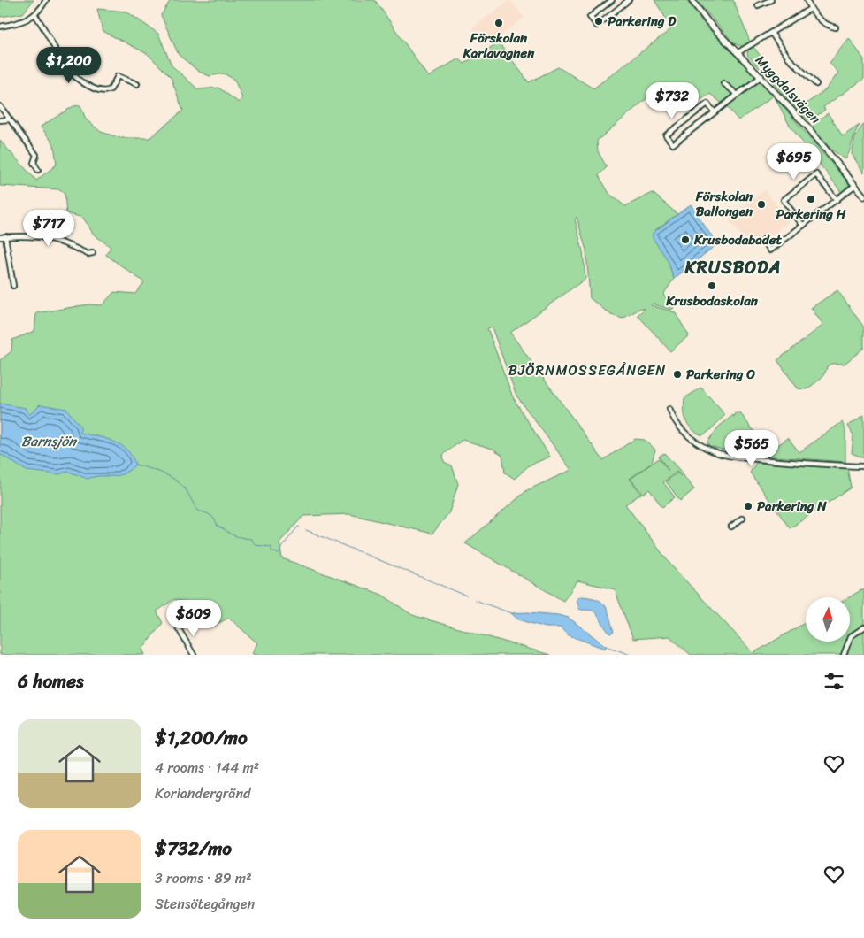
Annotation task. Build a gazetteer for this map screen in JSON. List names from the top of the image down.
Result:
{
  "streets": {
    "street": ["Myggdalsvägen"]
  },
  "districts": ["KRUSBODA", "BJÖRNMOSSEGÅNGEN"],
  "water": ["Barnsjön"],
  "places": [
    "Parkering D",
    "Förskolan Karlavagnen",
    "Parkering H",
    "Förskolan Ballongen",
    "Krusbodabadet",
    "Krusbodaskolan",
    "Parkering O",
    "Parkering N"
  ],
  "north": "top",
  "page": {
    "price": [
      "$1,200",
      "$732",
      "$695",
      "$717",
      "$565",
      "$609"
    ],
    "heading": "6 homes",
    "list": [
      {
        "name": "$1,200/mo",
        "note": "4 rooms · 144 m² · Koriandergränd"
      },
      {
        "name": "$732/mo",
        "note": "3 rooms · 89 m² · Stensötegången"
      }
    ]
  }
}
